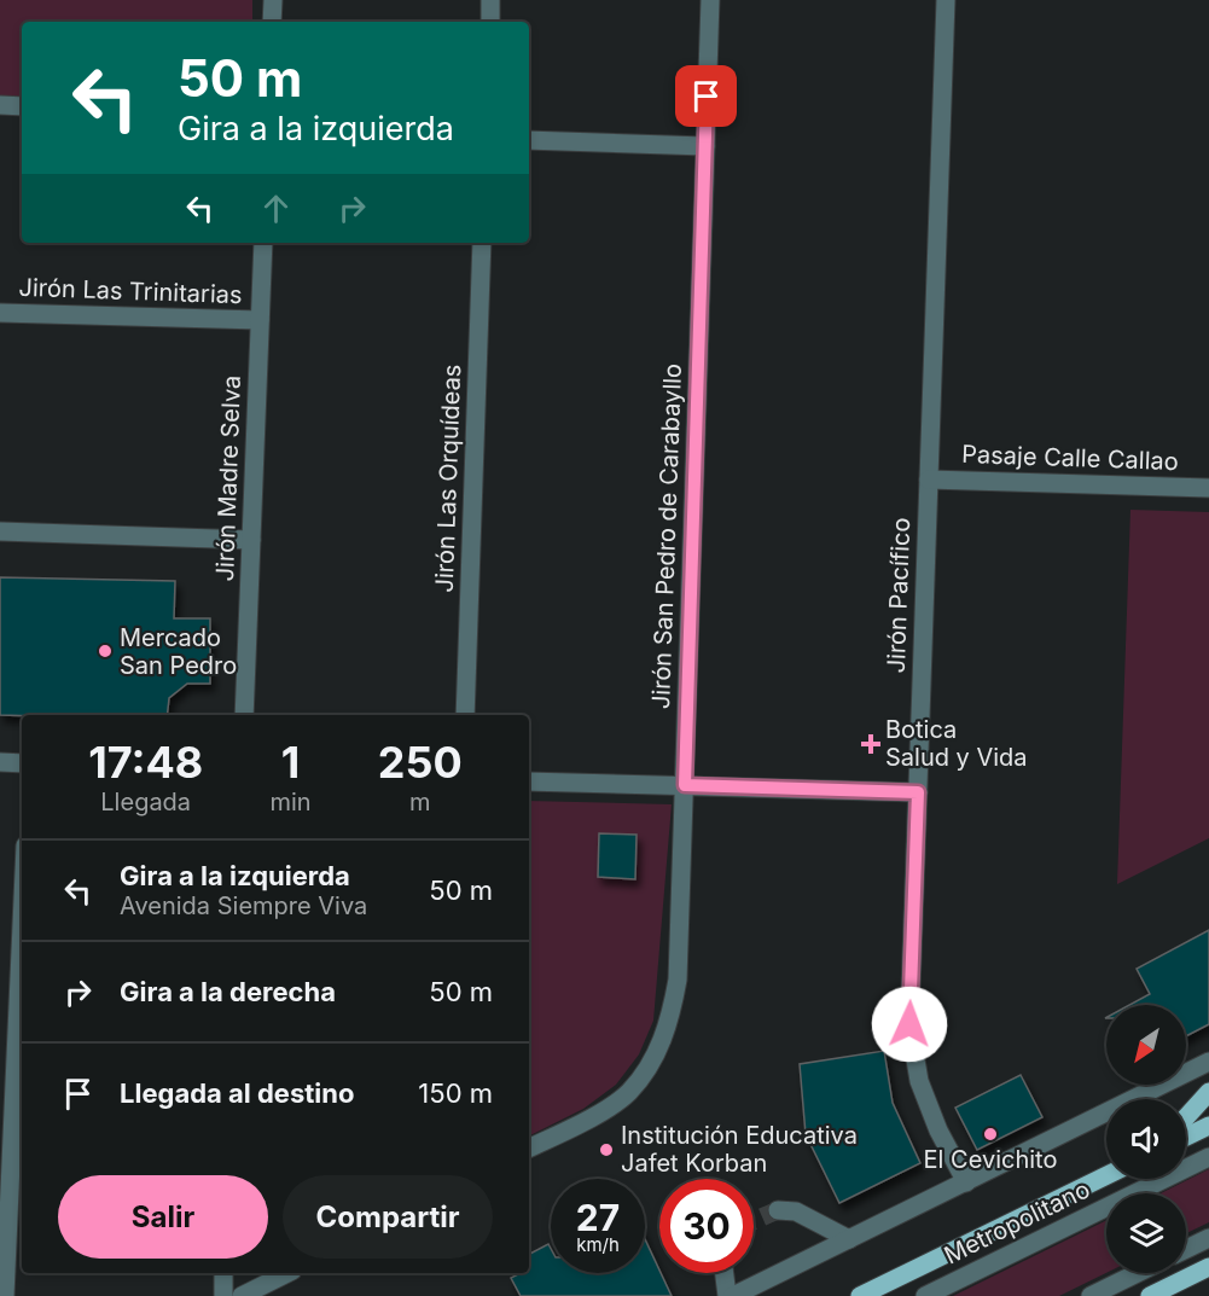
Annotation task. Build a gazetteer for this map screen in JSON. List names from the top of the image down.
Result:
{
  "streets": {
    "street": [
      "Jirón Las Trinitarias",
      "Pasaje Calle Callao",
      "Jirón Madre Selva",
      "Jirón Las Orquídeas",
      "Jirón San Pedro de Carabayllo",
      "Jirón Pacífico",
      "Metropolitano"
    ]
  },
  "crossings": [
    ["Jirón Las Trinitarias", "Jirón Madre Selva"],
    ["Pasaje Calle Callao", "Jirón Pacífico"]
  ],
  "places": {
    "other": ["Mercado San Pedro", "El Cevichito", "Institución Educativa Jafet Korban"],
    "health": ["Botica Salud y Vida"]
  },
  "north": "bottom left",
  "page": {
    "turn": ["50 m", "Gira a la izquierda"],
    "eta": [
      "17:48",
      "Llegada",
      "1",
      "min",
      "250",
      "m"
    ],
    "list": [
      {
        "name": "Gira a la izquierda",
        "note": "Avenida Siempre Viva",
        "value": "50 m"
      },
      {
        "name": "Gira a la derecha",
        "value": "50 m"
      },
      {
        "name": "Llegada al destino",
        "value": "150 m"
      }
    ],
    "buttons": ["Salir", "Compartir"],
    "speed": "27 km/h",
    "limit": "30"
  }
}
